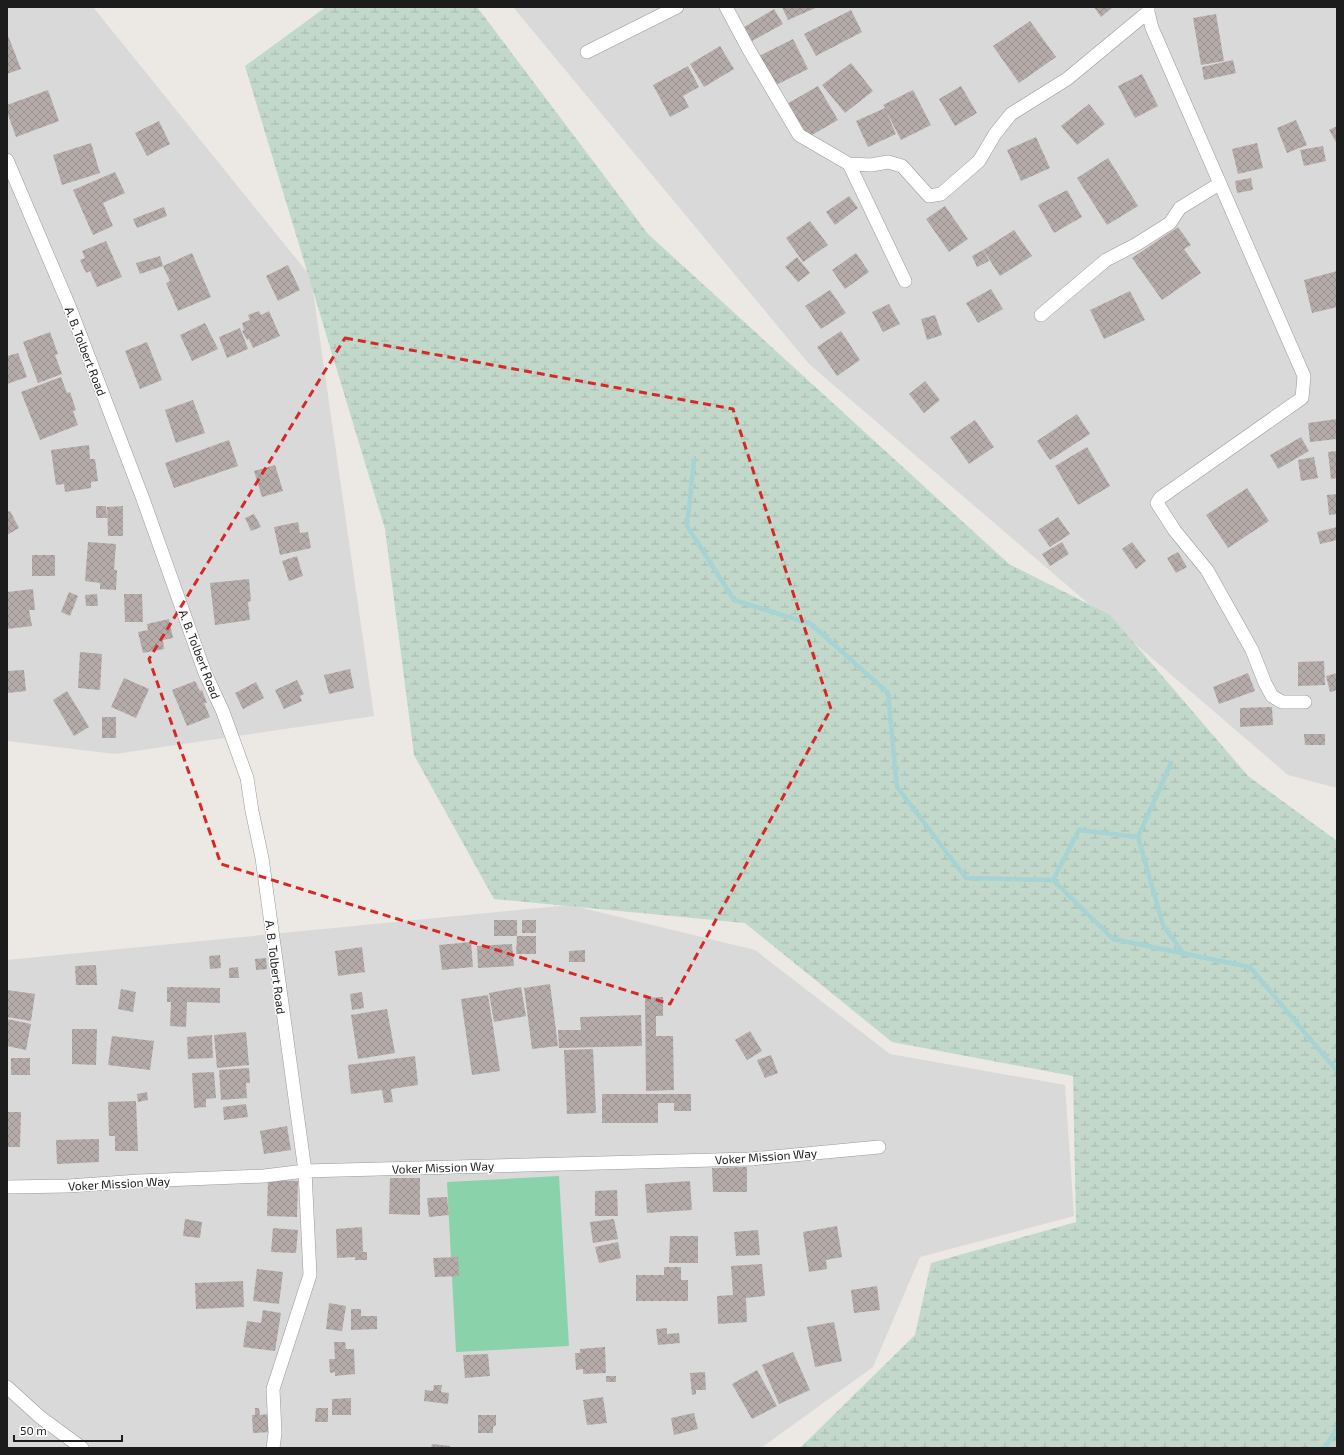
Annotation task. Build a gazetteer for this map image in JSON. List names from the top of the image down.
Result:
{
  "streets": {
    "street": ["A. B. Tolbert Road", "Voker Mission Way"]
  },
  "crossings": [
    ["A. B. Tolbert Road", "Voker Mission Way"]
  ],
  "scale_bar": "50 m"
}
